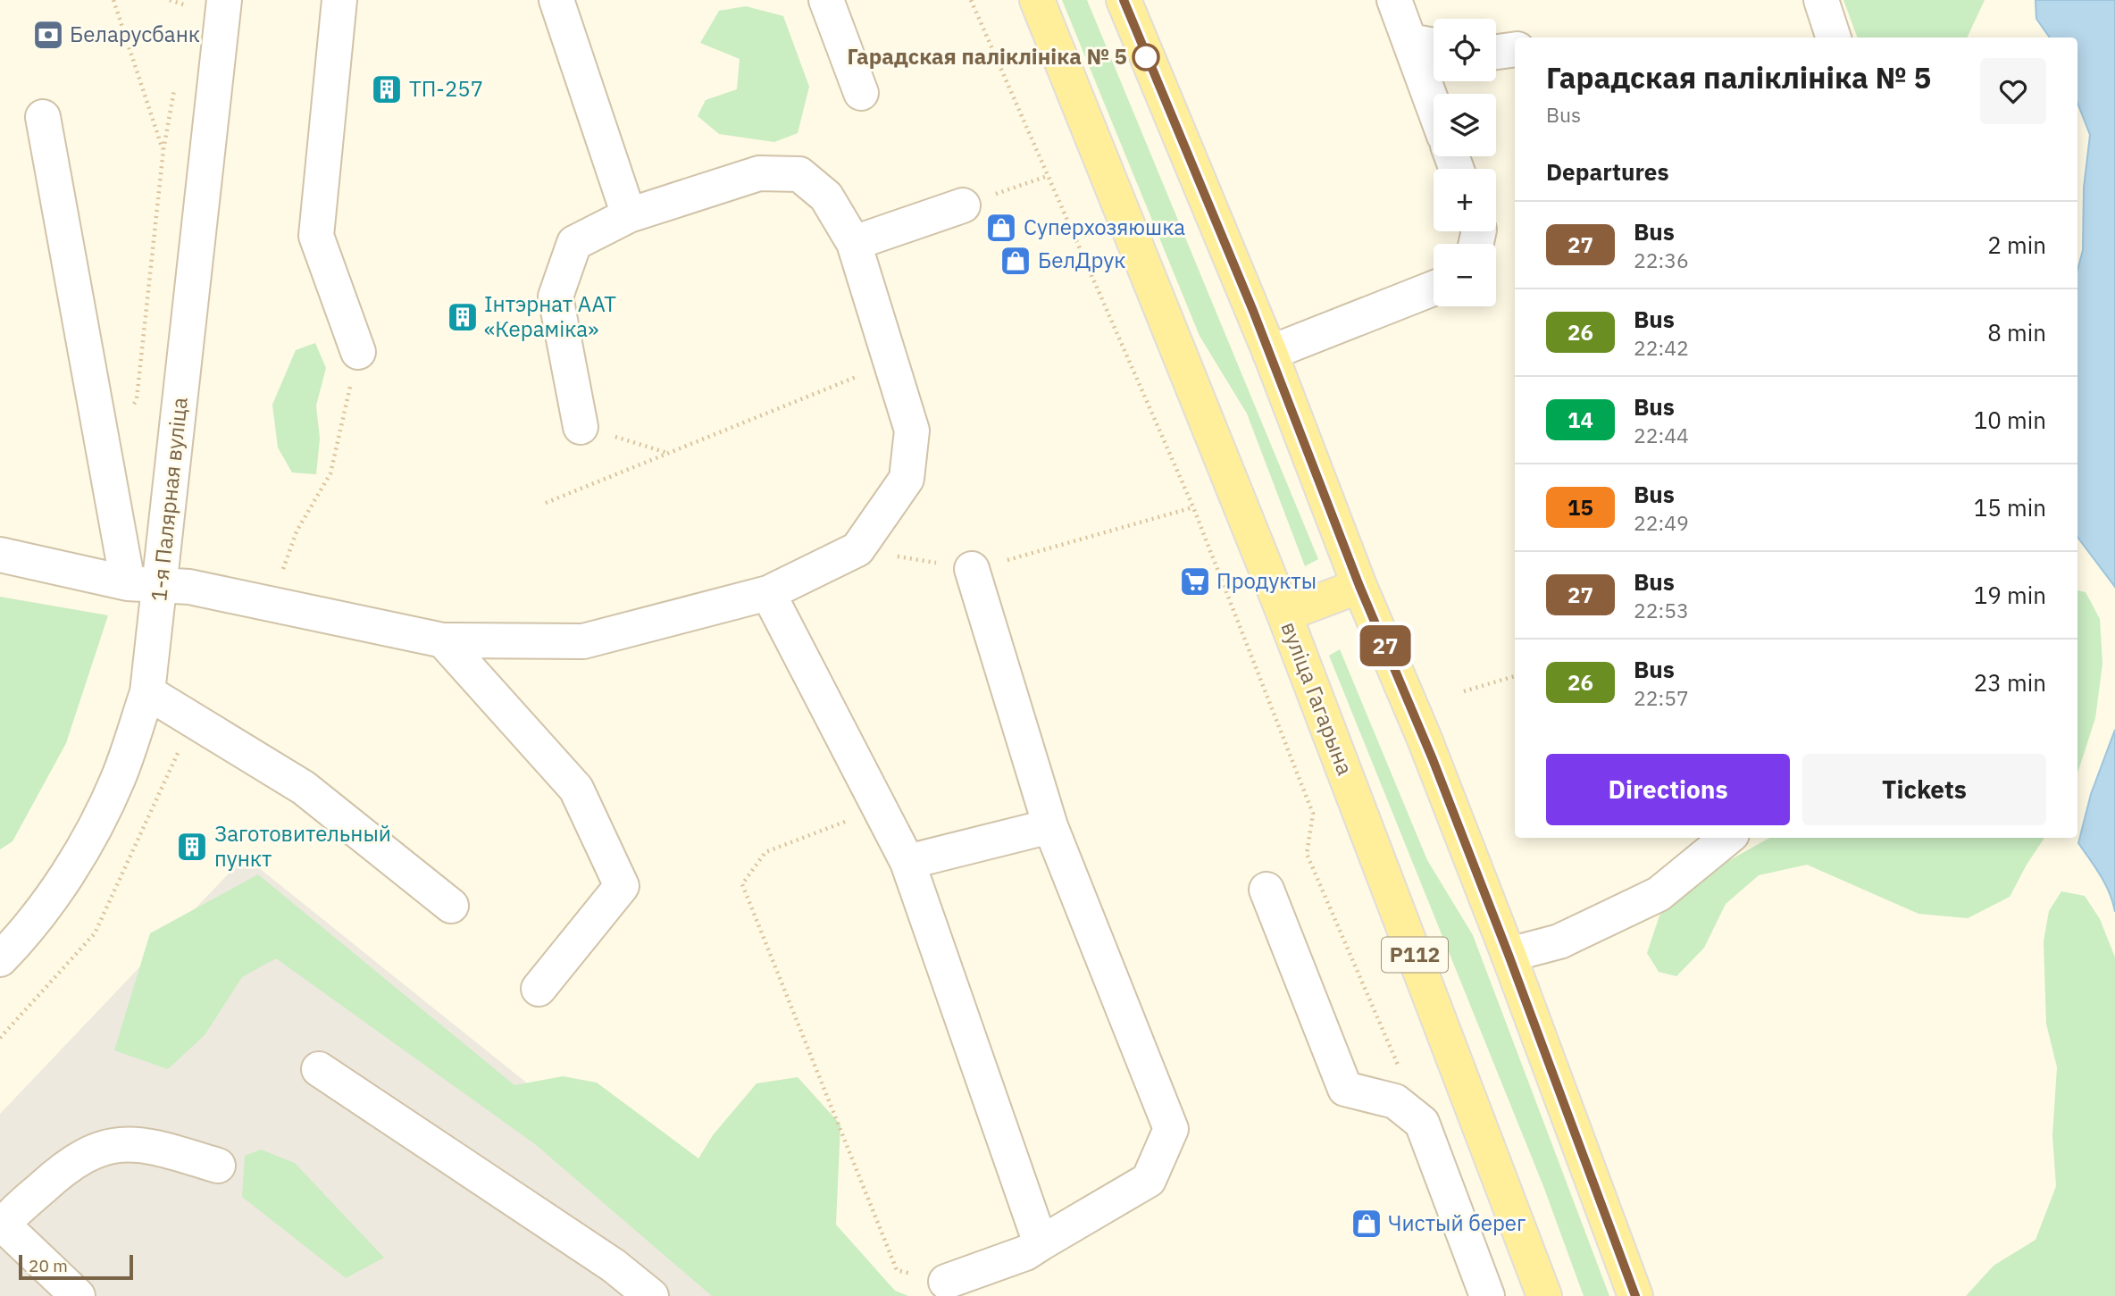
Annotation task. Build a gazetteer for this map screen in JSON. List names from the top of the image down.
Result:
{
  "streets": {
    "main road": ["вуліца Гагарына", "Р112"],
    "street": ["1-я Палярная вуліца"]
  },
  "places": {
    "bank": ["Беларусбанк"],
    "other": ["Гарадская паліклініка № 5"],
    "building": ["ТП-257", "Інтэрнат ААТ «Кераміка»", "Заготовительный пункт"],
    "shop": ["Суперхозяюшка", "БелДрук", "Чистый берег"],
    "supermarket": ["Продукты"]
  },
  "lines": ["bus line 27"],
  "scale_bar": "20 m",
  "page": {
    "on_map": "27",
    "map_buttons": ["+", "−"],
    "heading": [
      ["Гарадская паліклініка № 5", "Bus"],
      "Departures"
    ],
    "list": [
      {
        "mark": "27",
        "name": "Bus",
        "note": "22:36",
        "value": "2 min"
      },
      {
        "mark": "26",
        "name": "Bus",
        "note": "22:42",
        "value": "8 min"
      },
      {
        "mark": "14",
        "name": "Bus",
        "note": "22:44",
        "value": "10 min"
      },
      {
        "mark": "15",
        "name": "Bus",
        "note": "22:49",
        "value": "15 min"
      },
      {
        "mark": "27",
        "name": "Bus",
        "note": "22:53",
        "value": "19 min"
      },
      {
        "mark": "26",
        "name": "Bus",
        "note": "22:57",
        "value": "23 min"
      }
    ],
    "buttons": ["Directions", "Tickets"],
    "scale": "20 m"
  }
}
